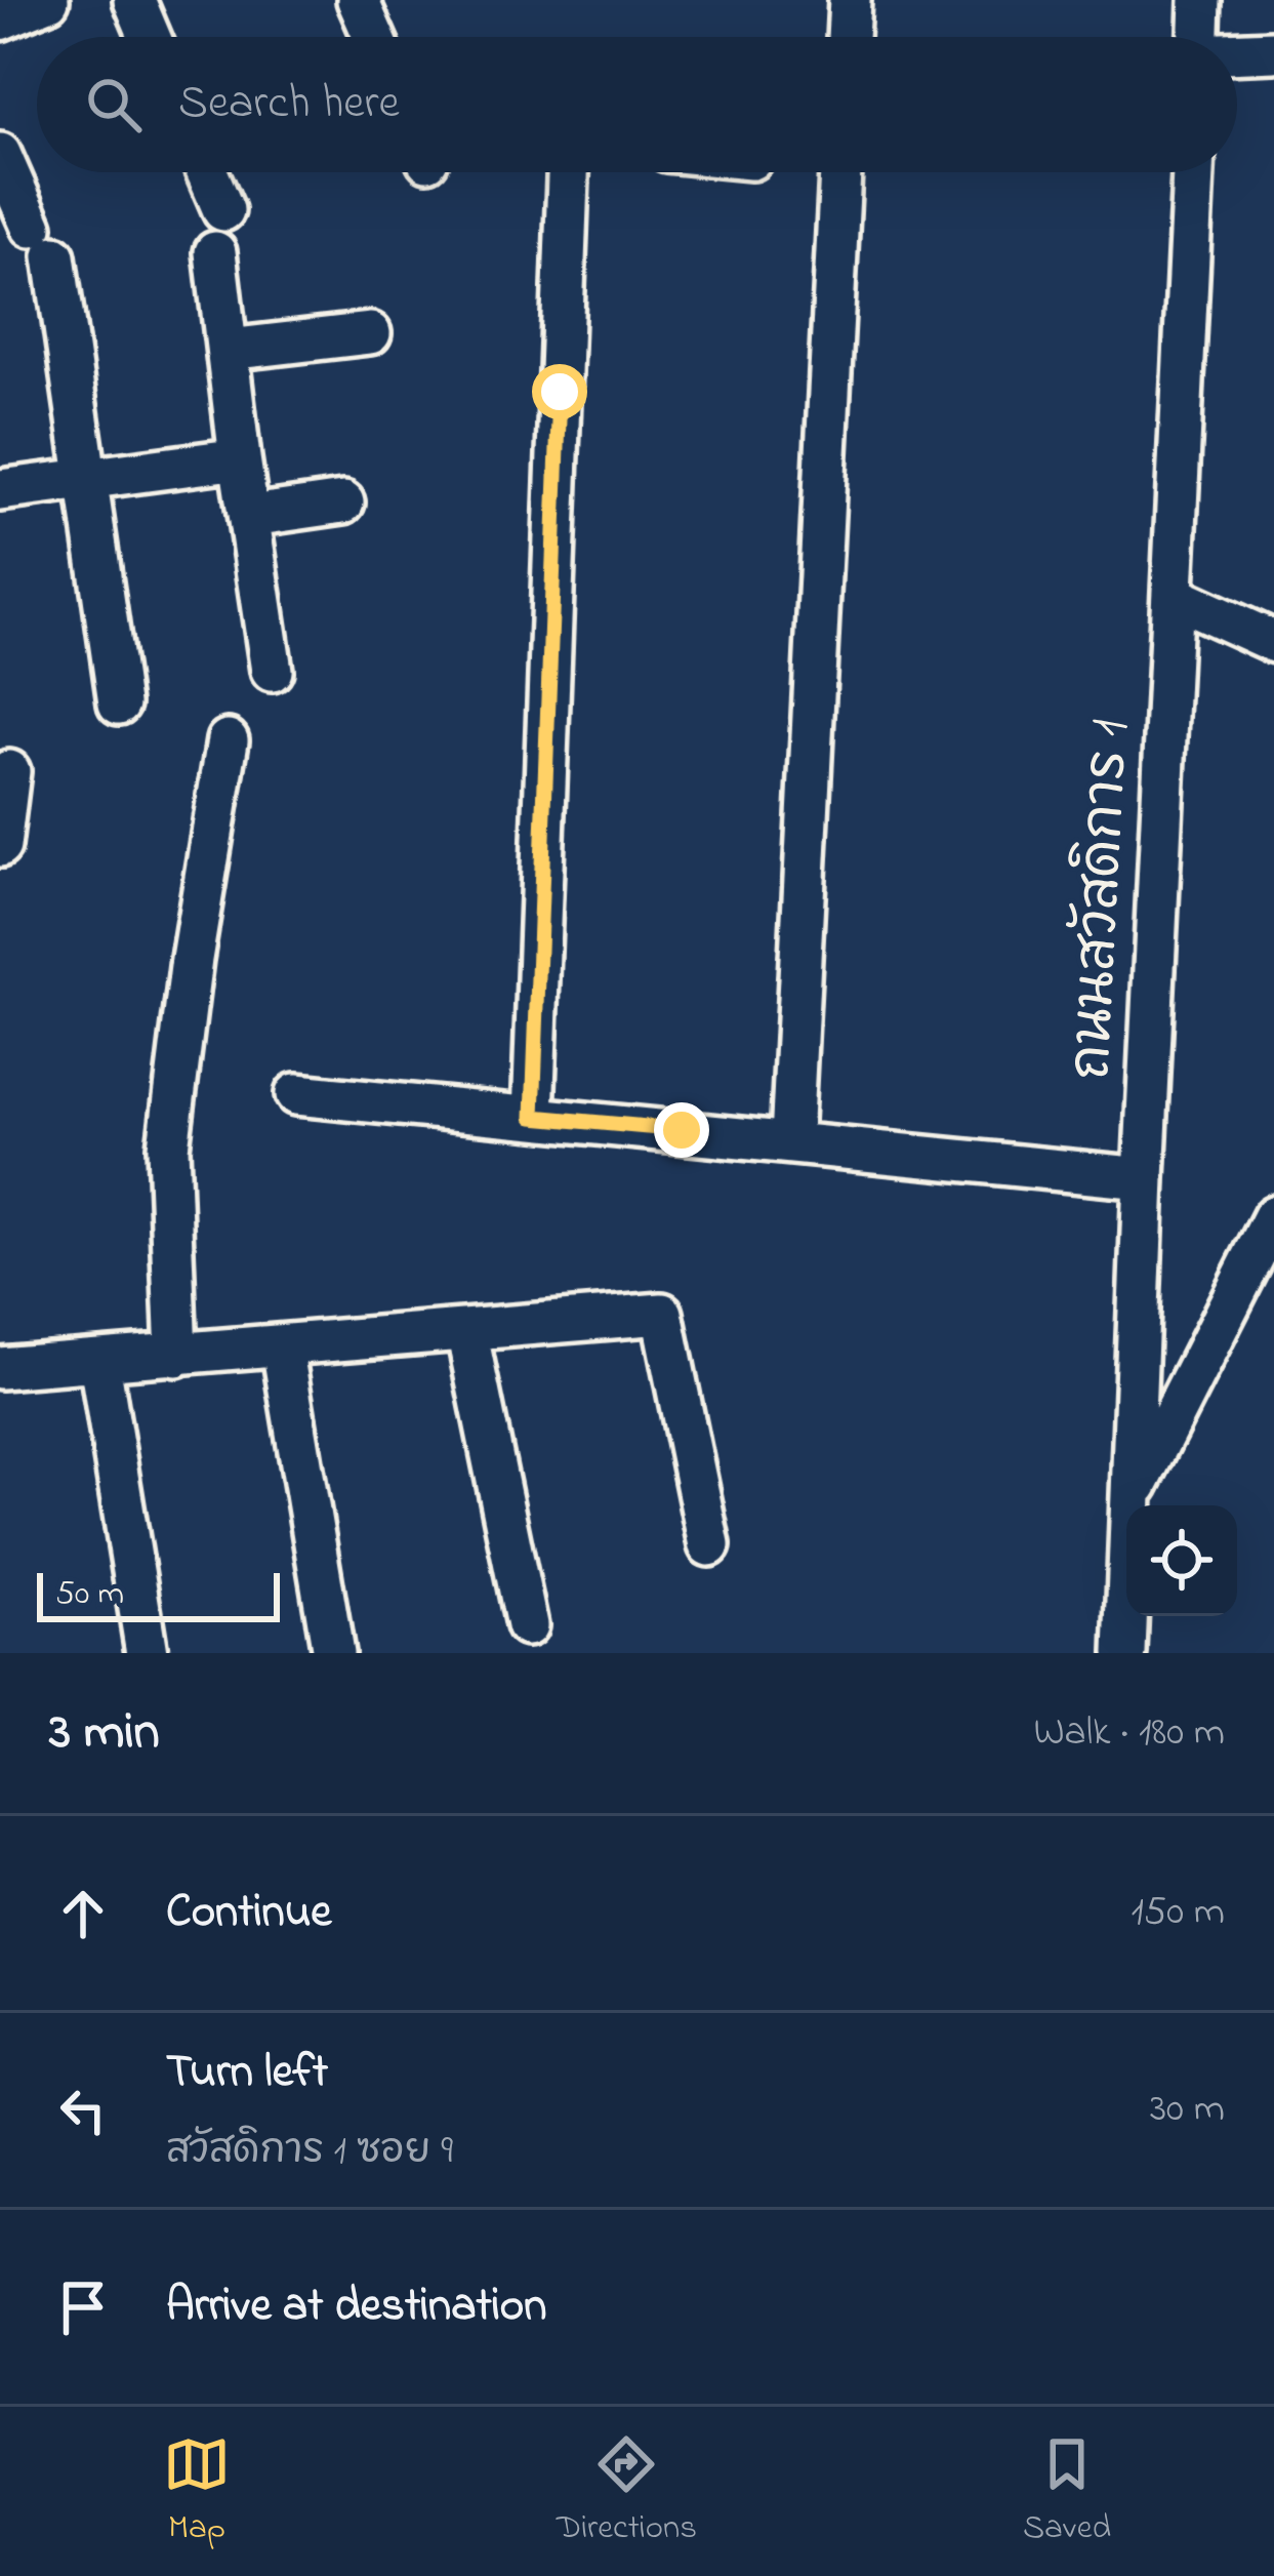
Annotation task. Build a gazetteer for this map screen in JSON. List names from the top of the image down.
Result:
{
  "streets": {
    "street": ["ถนนสวัสดิการ 1"]
  },
  "scale_bar": "50 m",
  "page": {
    "search": "Search here",
    "scale": "50 m",
    "heading": ["3 min", "Walk · 180 m"],
    "list": [
      ["Continue", "150 m"],
      ["Turn left", "สวัสดิการ 1 ซอย 9", "30 m"],
      "Arrive at destination"
    ],
    "nav": ["Map", "Directions", "Saved"]
  }
}
